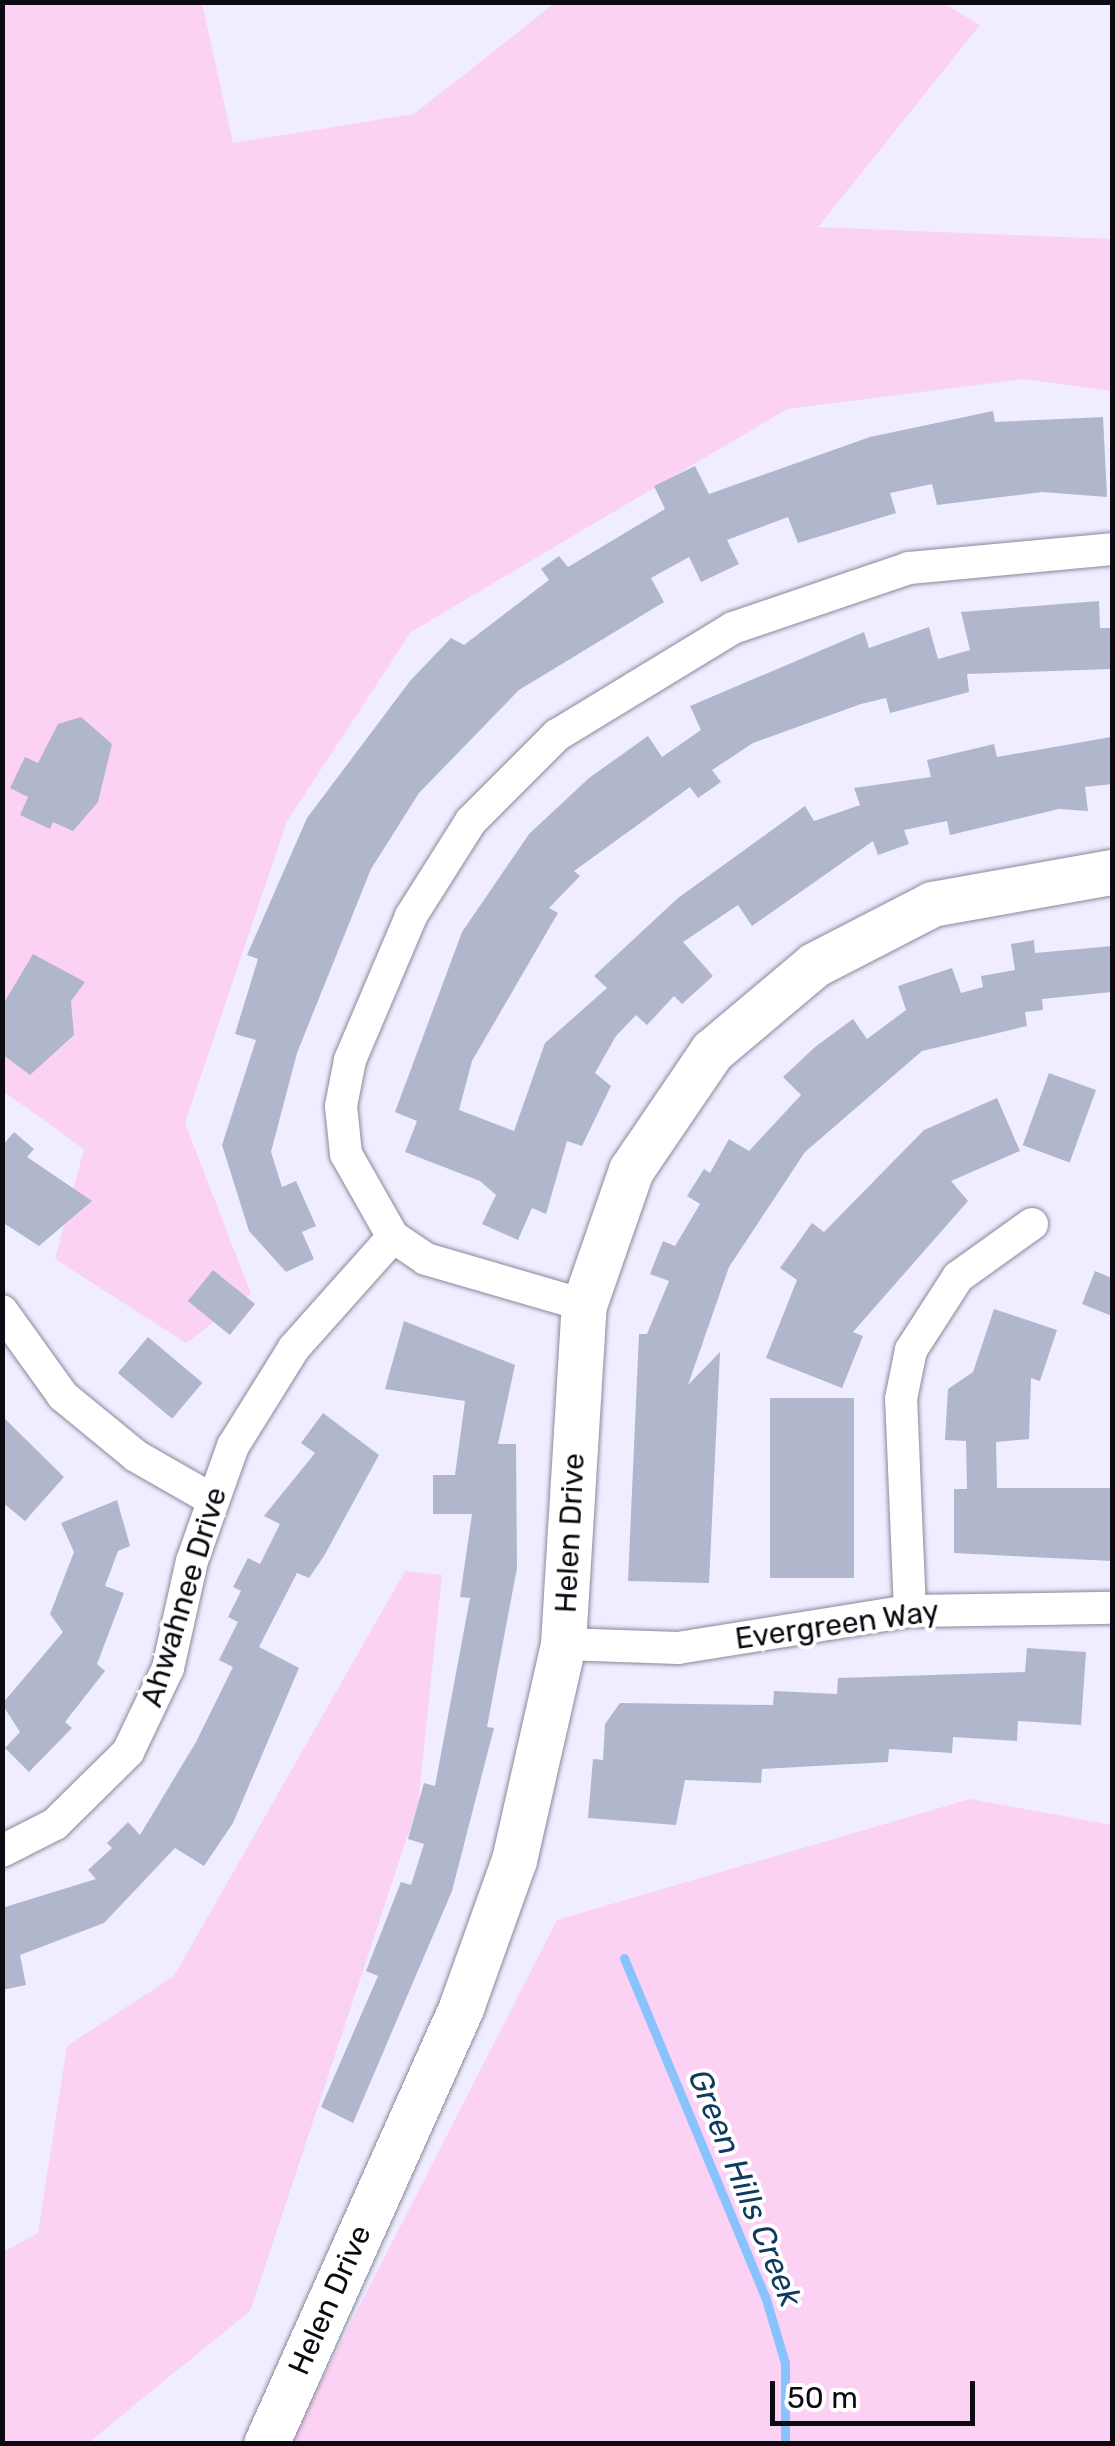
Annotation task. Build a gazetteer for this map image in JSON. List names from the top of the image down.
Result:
{
  "streets": {
    "street": ["Helen Drive", "Ahwahnee Drive", "Evergreen Way"]
  },
  "crossings": [
    ["Helen Drive", "Evergreen Way"]
  ],
  "water": ["Green Hills Creek"],
  "scale_bar": "50 m"
}
